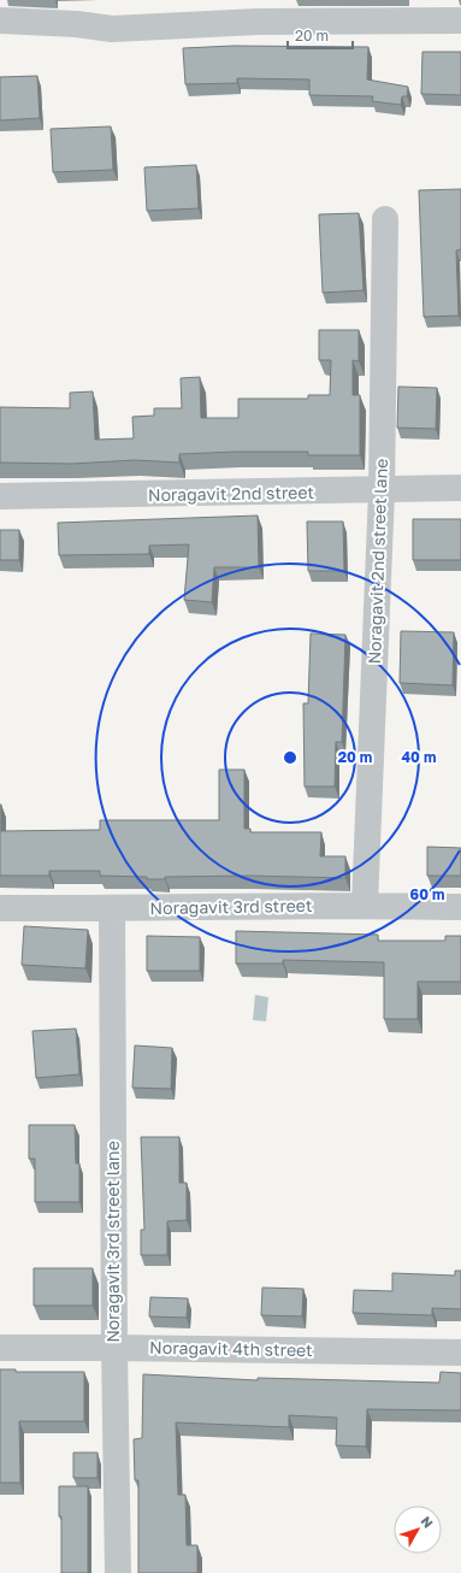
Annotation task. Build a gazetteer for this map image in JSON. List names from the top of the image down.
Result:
{
  "streets": {
    "street": [
      "Noragavit 2nd street",
      "Noragavit 2nd street lane",
      "Noragavit 3rd street",
      "Noragavit 3rd street lane",
      "Noragavit 4th street"
    ]
  },
  "crossings": [
    ["Noragavit 2nd street", "Noragavit 2nd street lane"],
    ["Noragavit 2nd street lane", "Noragavit 3rd street"],
    ["Noragavit 3rd street", "Noragavit 3rd street lane"],
    ["Noragavit 3rd street lane", "Noragavit 4th street"]
  ],
  "scale_bar": "20 m",
  "north": "top right",
  "rings": ["20 m", "40 m", "60 m"]
}
